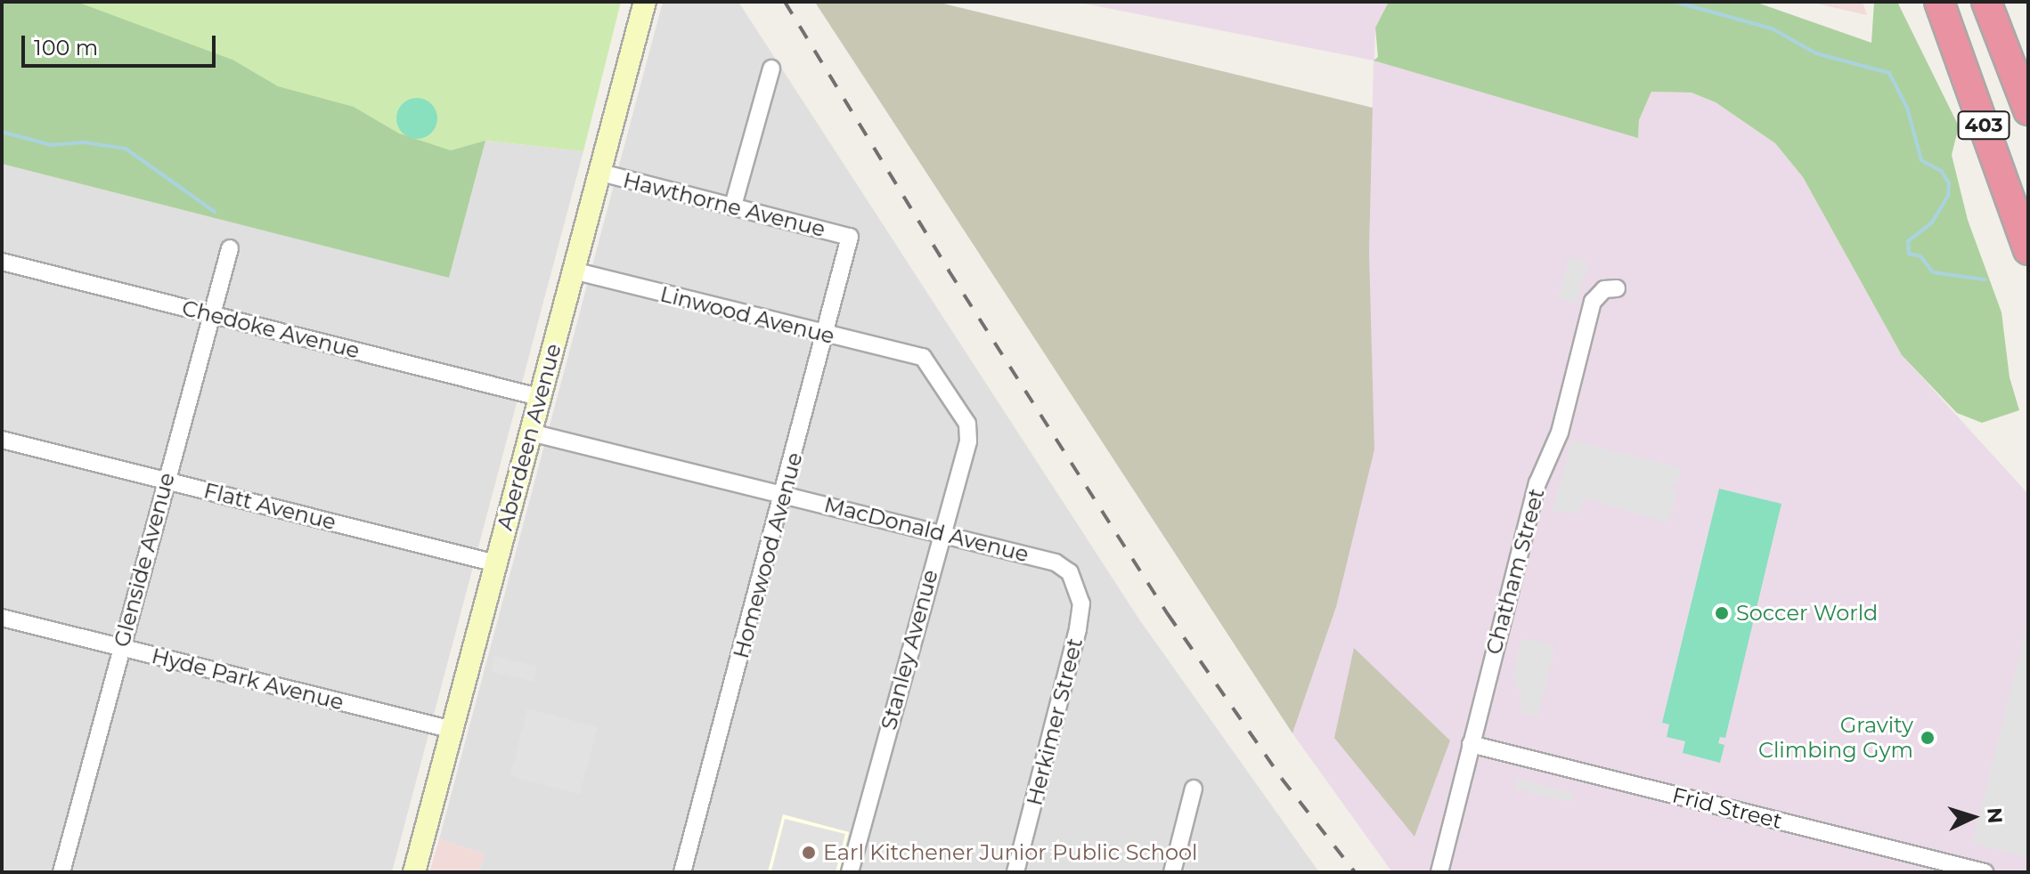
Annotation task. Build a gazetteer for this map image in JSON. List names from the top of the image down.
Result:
{
  "streets": {
    "highway": ["403"],
    "main road": ["Aberdeen Avenue"],
    "street": [
      "Hawthorne Avenue",
      "Linwood Avenue",
      "Chedoke Avenue",
      "Flatt Avenue",
      "MacDonald Avenue",
      "Homewood Avenue",
      "Glenside Avenue",
      "Chatham Street",
      "Stanley Avenue",
      "Hyde Park Avenue",
      "Herkimer Street",
      "Frid Street"
    ]
  },
  "crossings": [
    ["Hawthorne Avenue", "Aberdeen Avenue"],
    ["Hawthorne Avenue", "Homewood Avenue"],
    ["Linwood Avenue", "Aberdeen Avenue"],
    ["Linwood Avenue", "Homewood Avenue"],
    ["Linwood Avenue", "Stanley Avenue"],
    ["Chedoke Avenue", "Aberdeen Avenue"],
    ["Chedoke Avenue", "Glenside Avenue"],
    ["Aberdeen Avenue", "Flatt Avenue"],
    ["Aberdeen Avenue", "MacDonald Avenue"],
    ["Aberdeen Avenue", "Hyde Park Avenue"],
    ["Flatt Avenue", "Glenside Avenue"],
    ["MacDonald Avenue", "Homewood Avenue"],
    ["MacDonald Avenue", "Stanley Avenue"],
    ["MacDonald Avenue", "Herkimer Street"],
    ["Glenside Avenue", "Hyde Park Avenue"],
    ["Chatham Street", "Frid Street"]
  ],
  "places": ["Soccer World", "Gravity Climbing Gym", "Earl Kitchener Junior Public School"],
  "scale_bar": "100 m",
  "north": "right"
}
